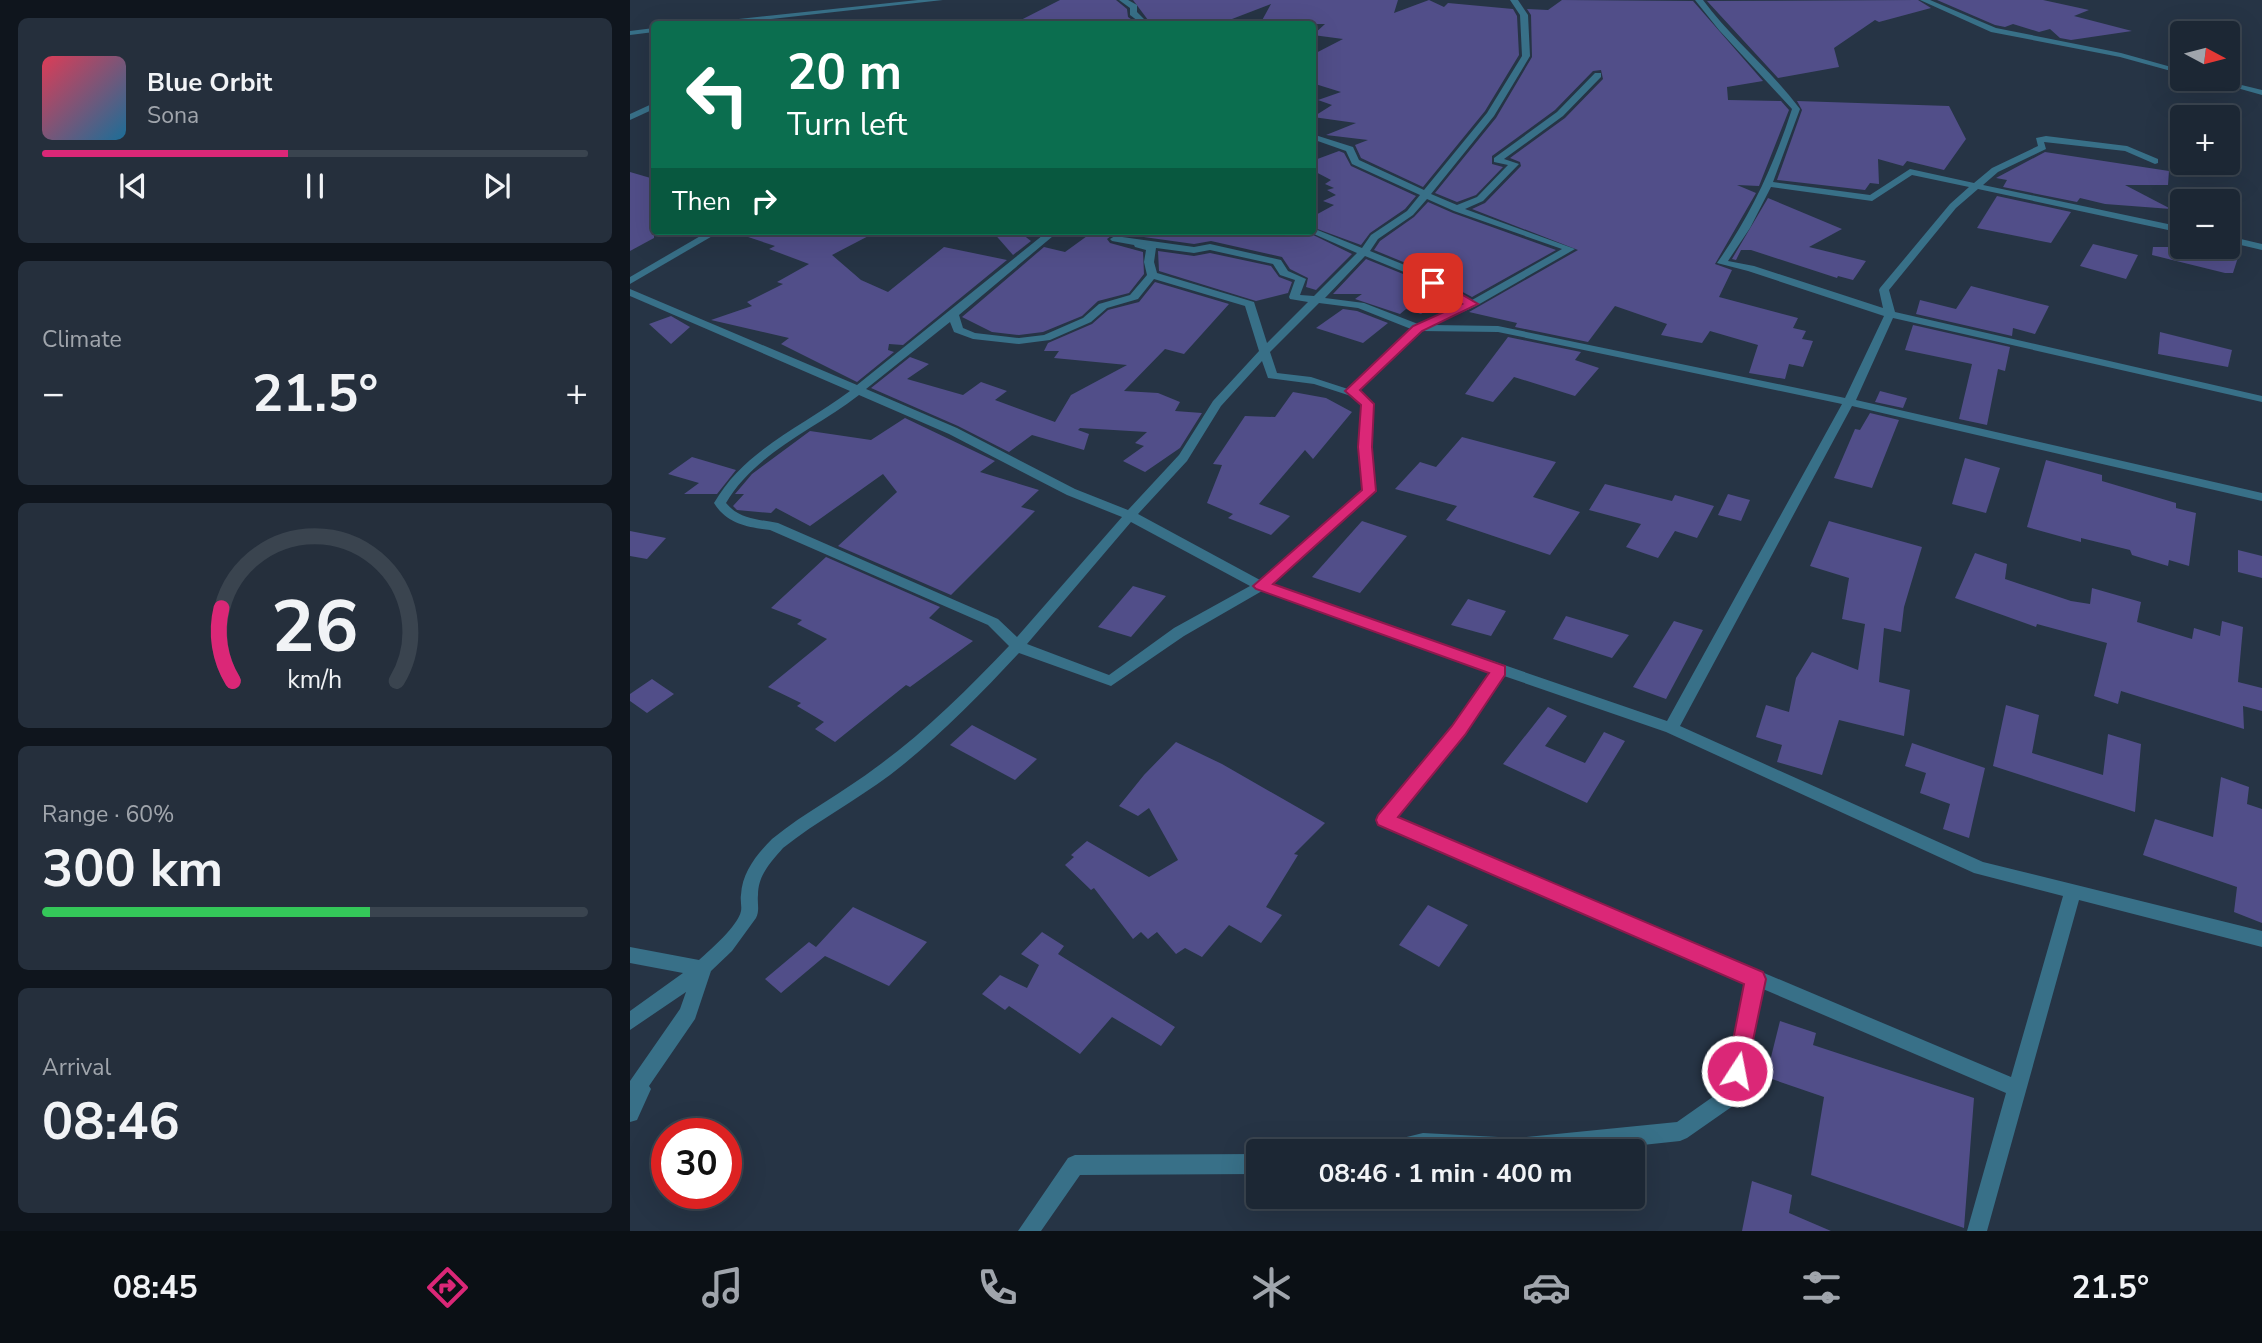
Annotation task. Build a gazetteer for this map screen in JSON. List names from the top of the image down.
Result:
{
  "north": "right",
  "page": {
    "map_buttons": ["+", "−"],
    "turn": ["20 m", "Turn left"],
    "song": ["Blue Orbit", "Sona"],
    "then": "Then",
    "tile": [
      "Climate",
      ["Range · 60%", "300 km"],
      ["Arrival", "08:46"]
    ],
    "heat": ["−", "21.5°", "+"],
    "limit": "30",
    "trip": "08:46 · 1 min · 400 m",
    "tabs": ["08:45", "21.5°"],
    "gauge": ["26", "km/h"]
  }
}
